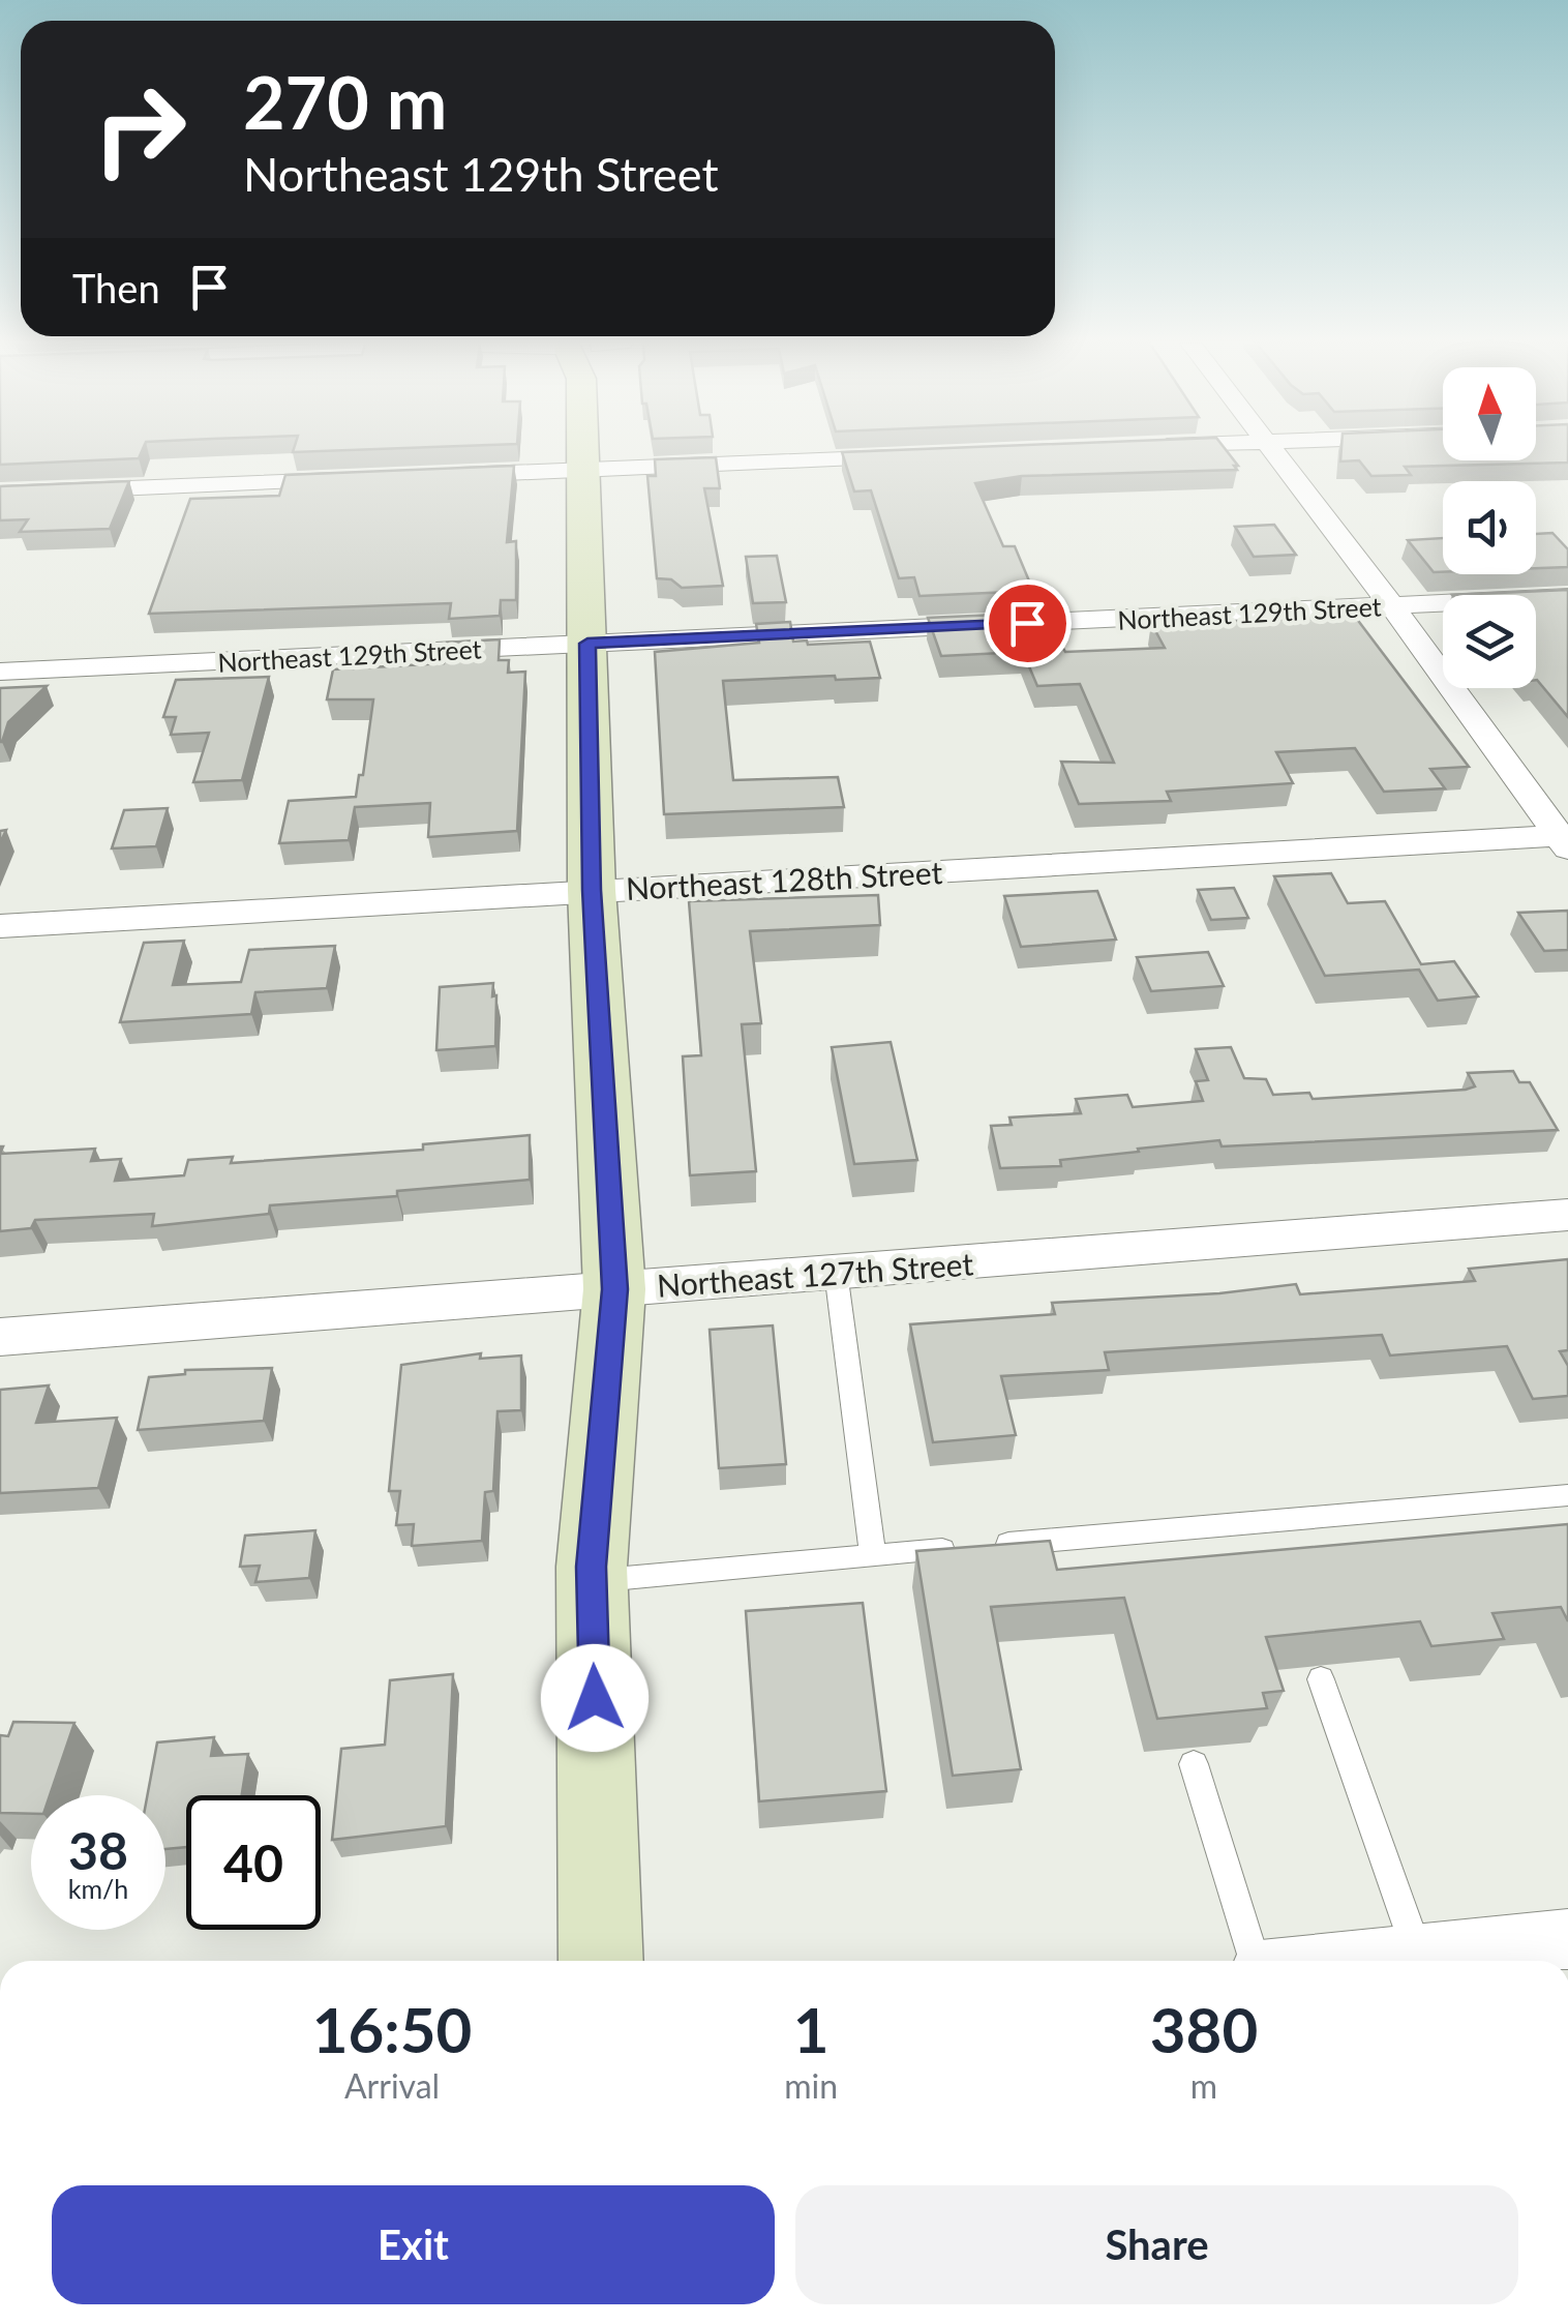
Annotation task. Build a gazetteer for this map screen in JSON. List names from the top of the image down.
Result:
{
  "streets": {
    "street": ["Northeast 129th Street", "Northeast 128th Street", "Northeast 127th Street"]
  },
  "north": "top",
  "page": {
    "turn": ["270 m", "Northeast 129th Street"],
    "then": "Then",
    "speed": "38 km/h",
    "limit": "40",
    "eta": [
      "16:50",
      "Arrival",
      "1",
      "min",
      "380",
      "m"
    ],
    "buttons": ["Exit", "Share"]
  }
}
